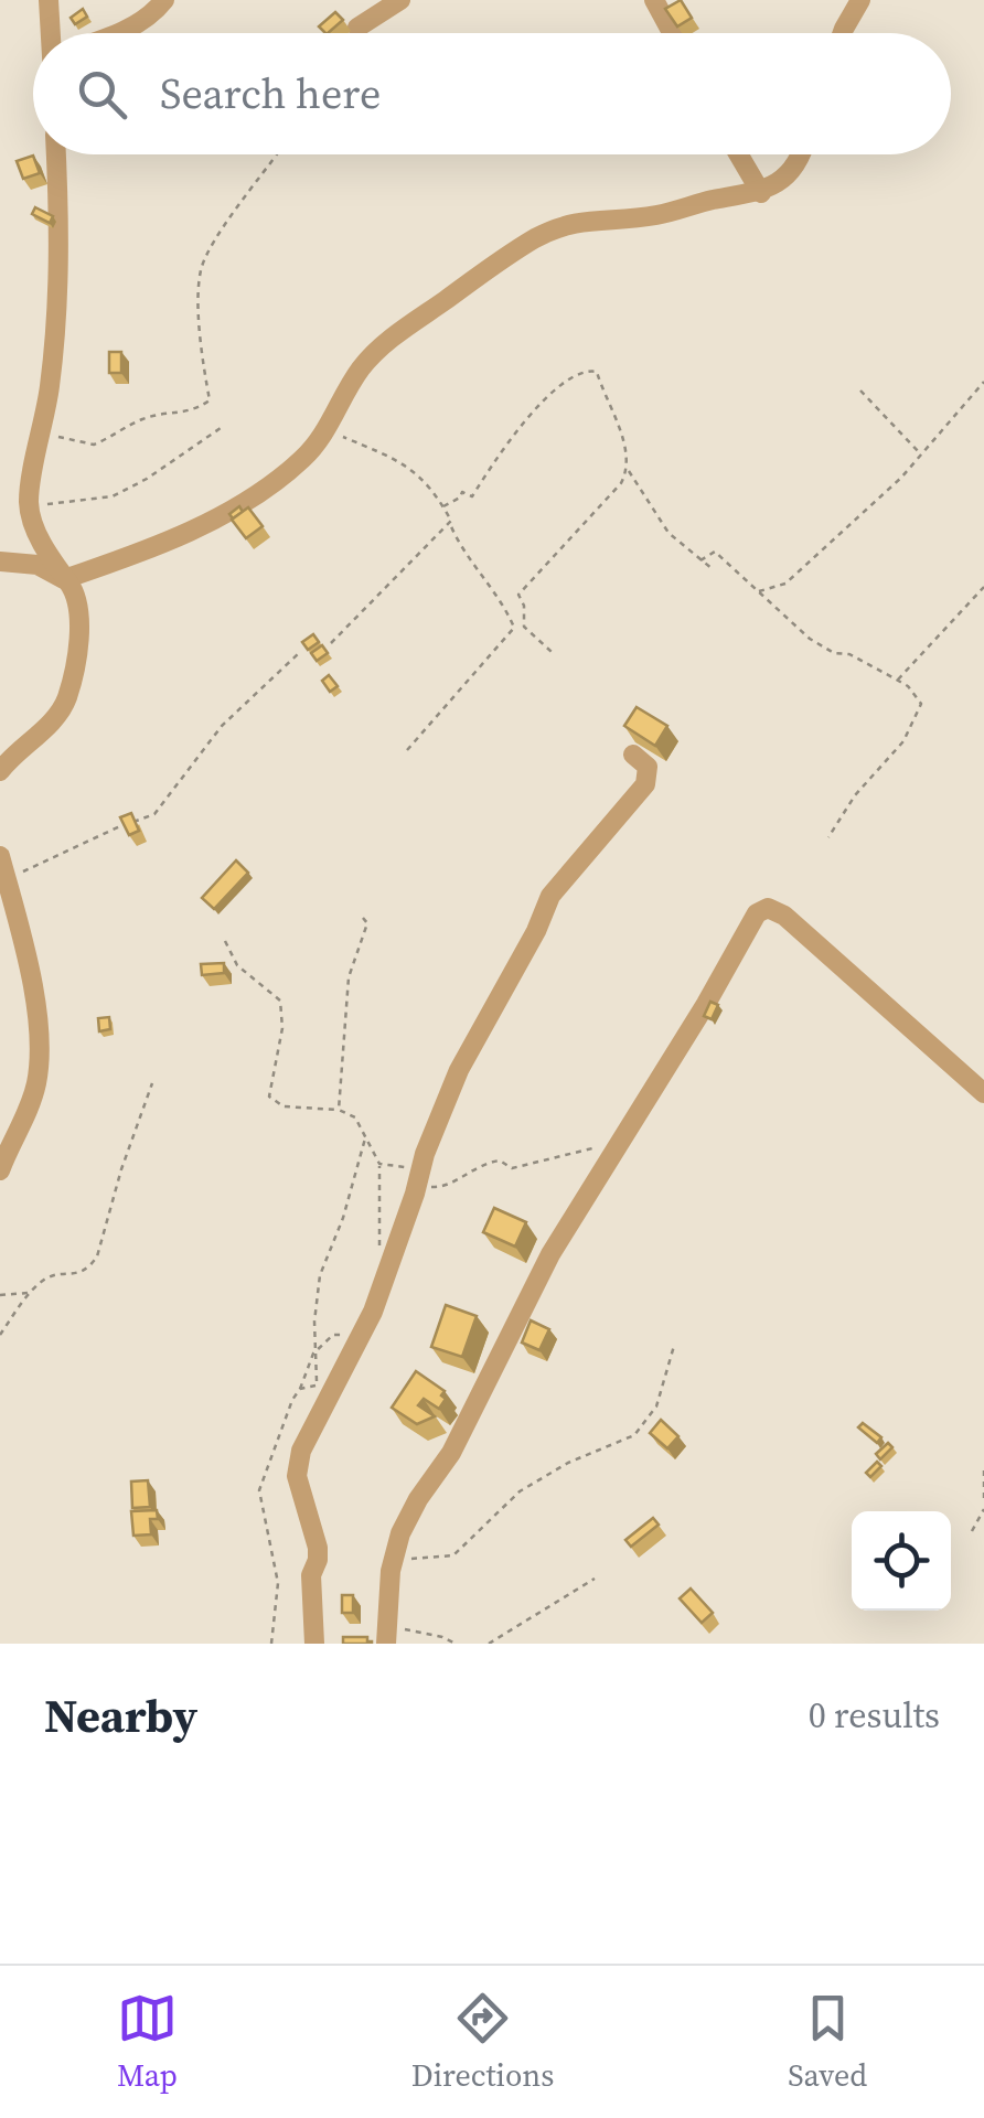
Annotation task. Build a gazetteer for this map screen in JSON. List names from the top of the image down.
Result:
{
  "page": {
    "search": "Search here",
    "heading": ["Nearby", "0 results"],
    "nav": ["Map", "Directions", "Saved"]
  }
}
